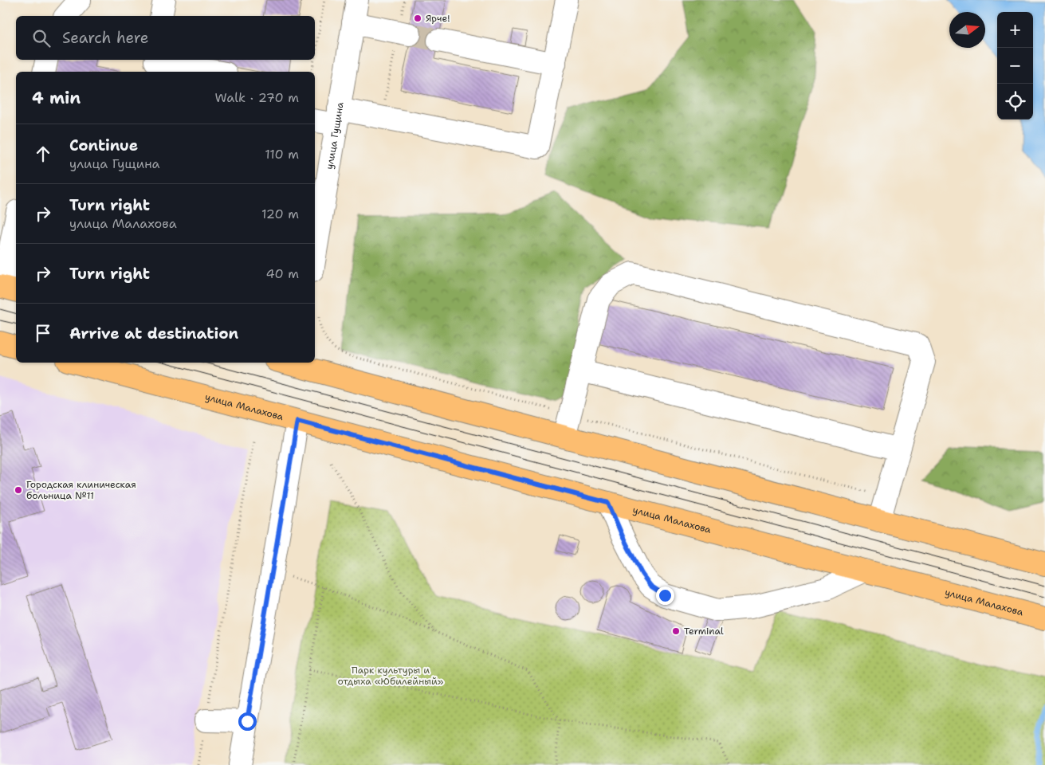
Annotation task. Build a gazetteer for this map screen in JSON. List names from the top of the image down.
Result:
{
  "streets": {
    "main road": ["улица Малахова"],
    "street": ["улица Гущина"]
  },
  "parks": ["Парк культуры и отдыха «Юбилейный»"],
  "places": ["Ярче!", "Городская клиническая больница №11", "Terminal"],
  "north": "right",
  "page": {
    "map_buttons": ["+", "−"],
    "search": "Search here",
    "heading": ["4 min", "Walk · 270 m"],
    "list": [
      ["Continue", "улица Гущина", "110 m"],
      ["Turn right", "улица Малахова", "120 m"],
      ["Turn right", "40 m"],
      "Arrive at destination"
    ]
  }
}
